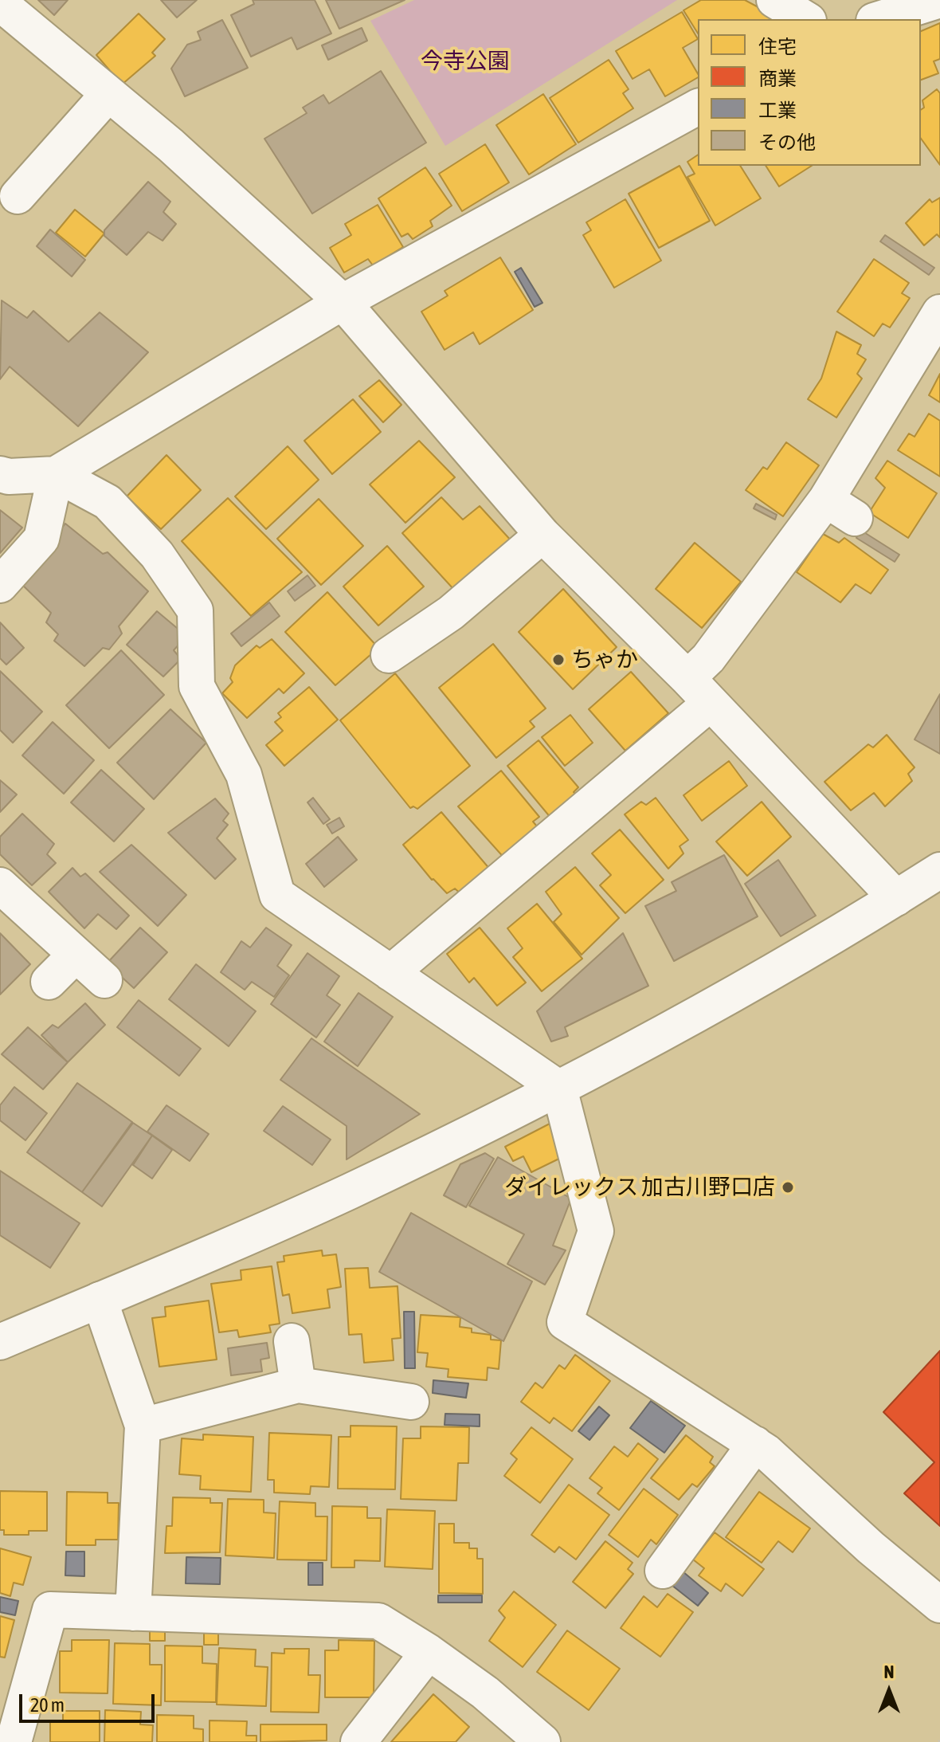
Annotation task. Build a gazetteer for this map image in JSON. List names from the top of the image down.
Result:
{
  "parks": ["今寺公園"],
  "places": ["ちゃか", "ダイレックス 加古川野口店"],
  "legend": [
    "住宅",
    "商業",
    "工業",
    "その他"
  ],
  "scale_bar": "20 m",
  "north": "top"
}
